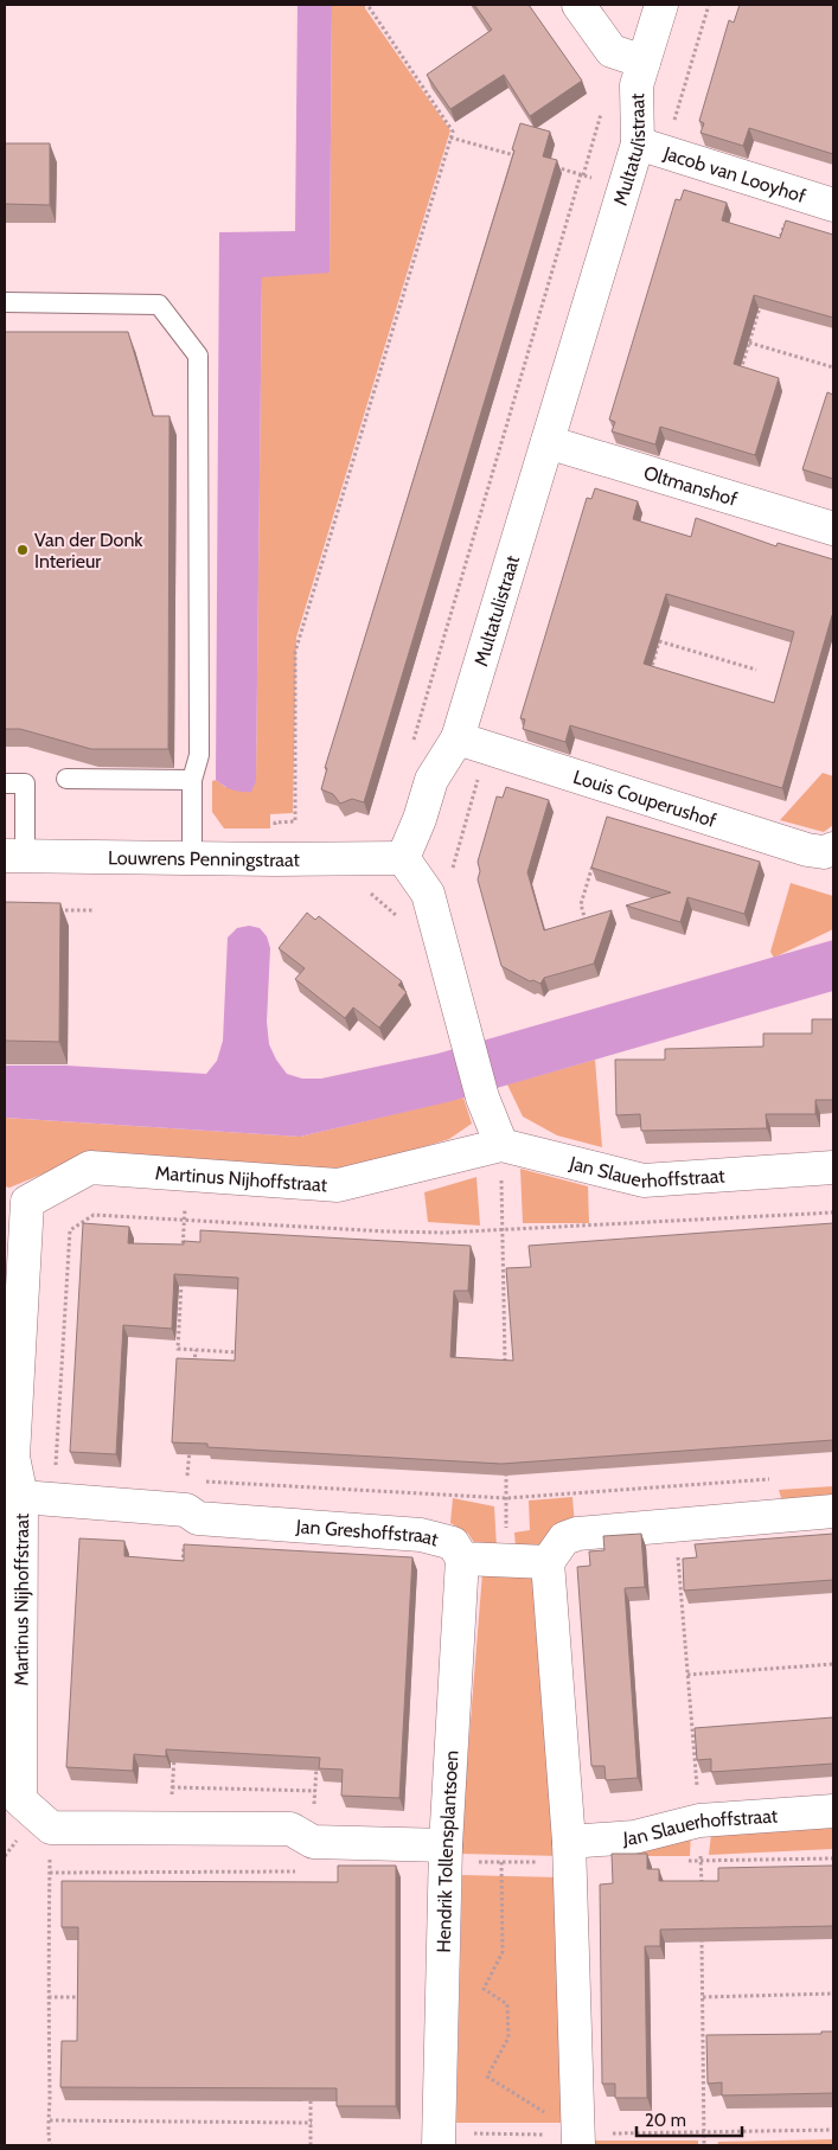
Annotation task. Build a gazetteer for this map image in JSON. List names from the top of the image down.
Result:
{
  "streets": {
    "street": [
      "Multatulistraat",
      "Jacob van Looyhof",
      "Oltmanshof",
      "Louis Couperushof",
      "Louwrens Penningstraat",
      "Jan Slauerhoffstraat",
      "Martinus Nijhoffstraat",
      "Jan Greshoffstraat",
      "Hendrik Tollensplantsoen"
    ]
  },
  "crossings": [
    ["Multatulistraat", "Jacob van Looyhof"],
    ["Multatulistraat", "Oltmanshof"],
    ["Multatulistraat", "Louis Couperushof"],
    ["Multatulistraat", "Louwrens Penningstraat"],
    ["Jan Slauerhoffstraat", "Martinus Nijhoffstraat"],
    ["Martinus Nijhoffstraat", "Jan Greshoffstraat"],
    ["Jan Greshoffstraat", "Hendrik Tollensplantsoen"]
  ],
  "places": ["Van der Donk Interieur"],
  "scale_bar": "20 m"
}
